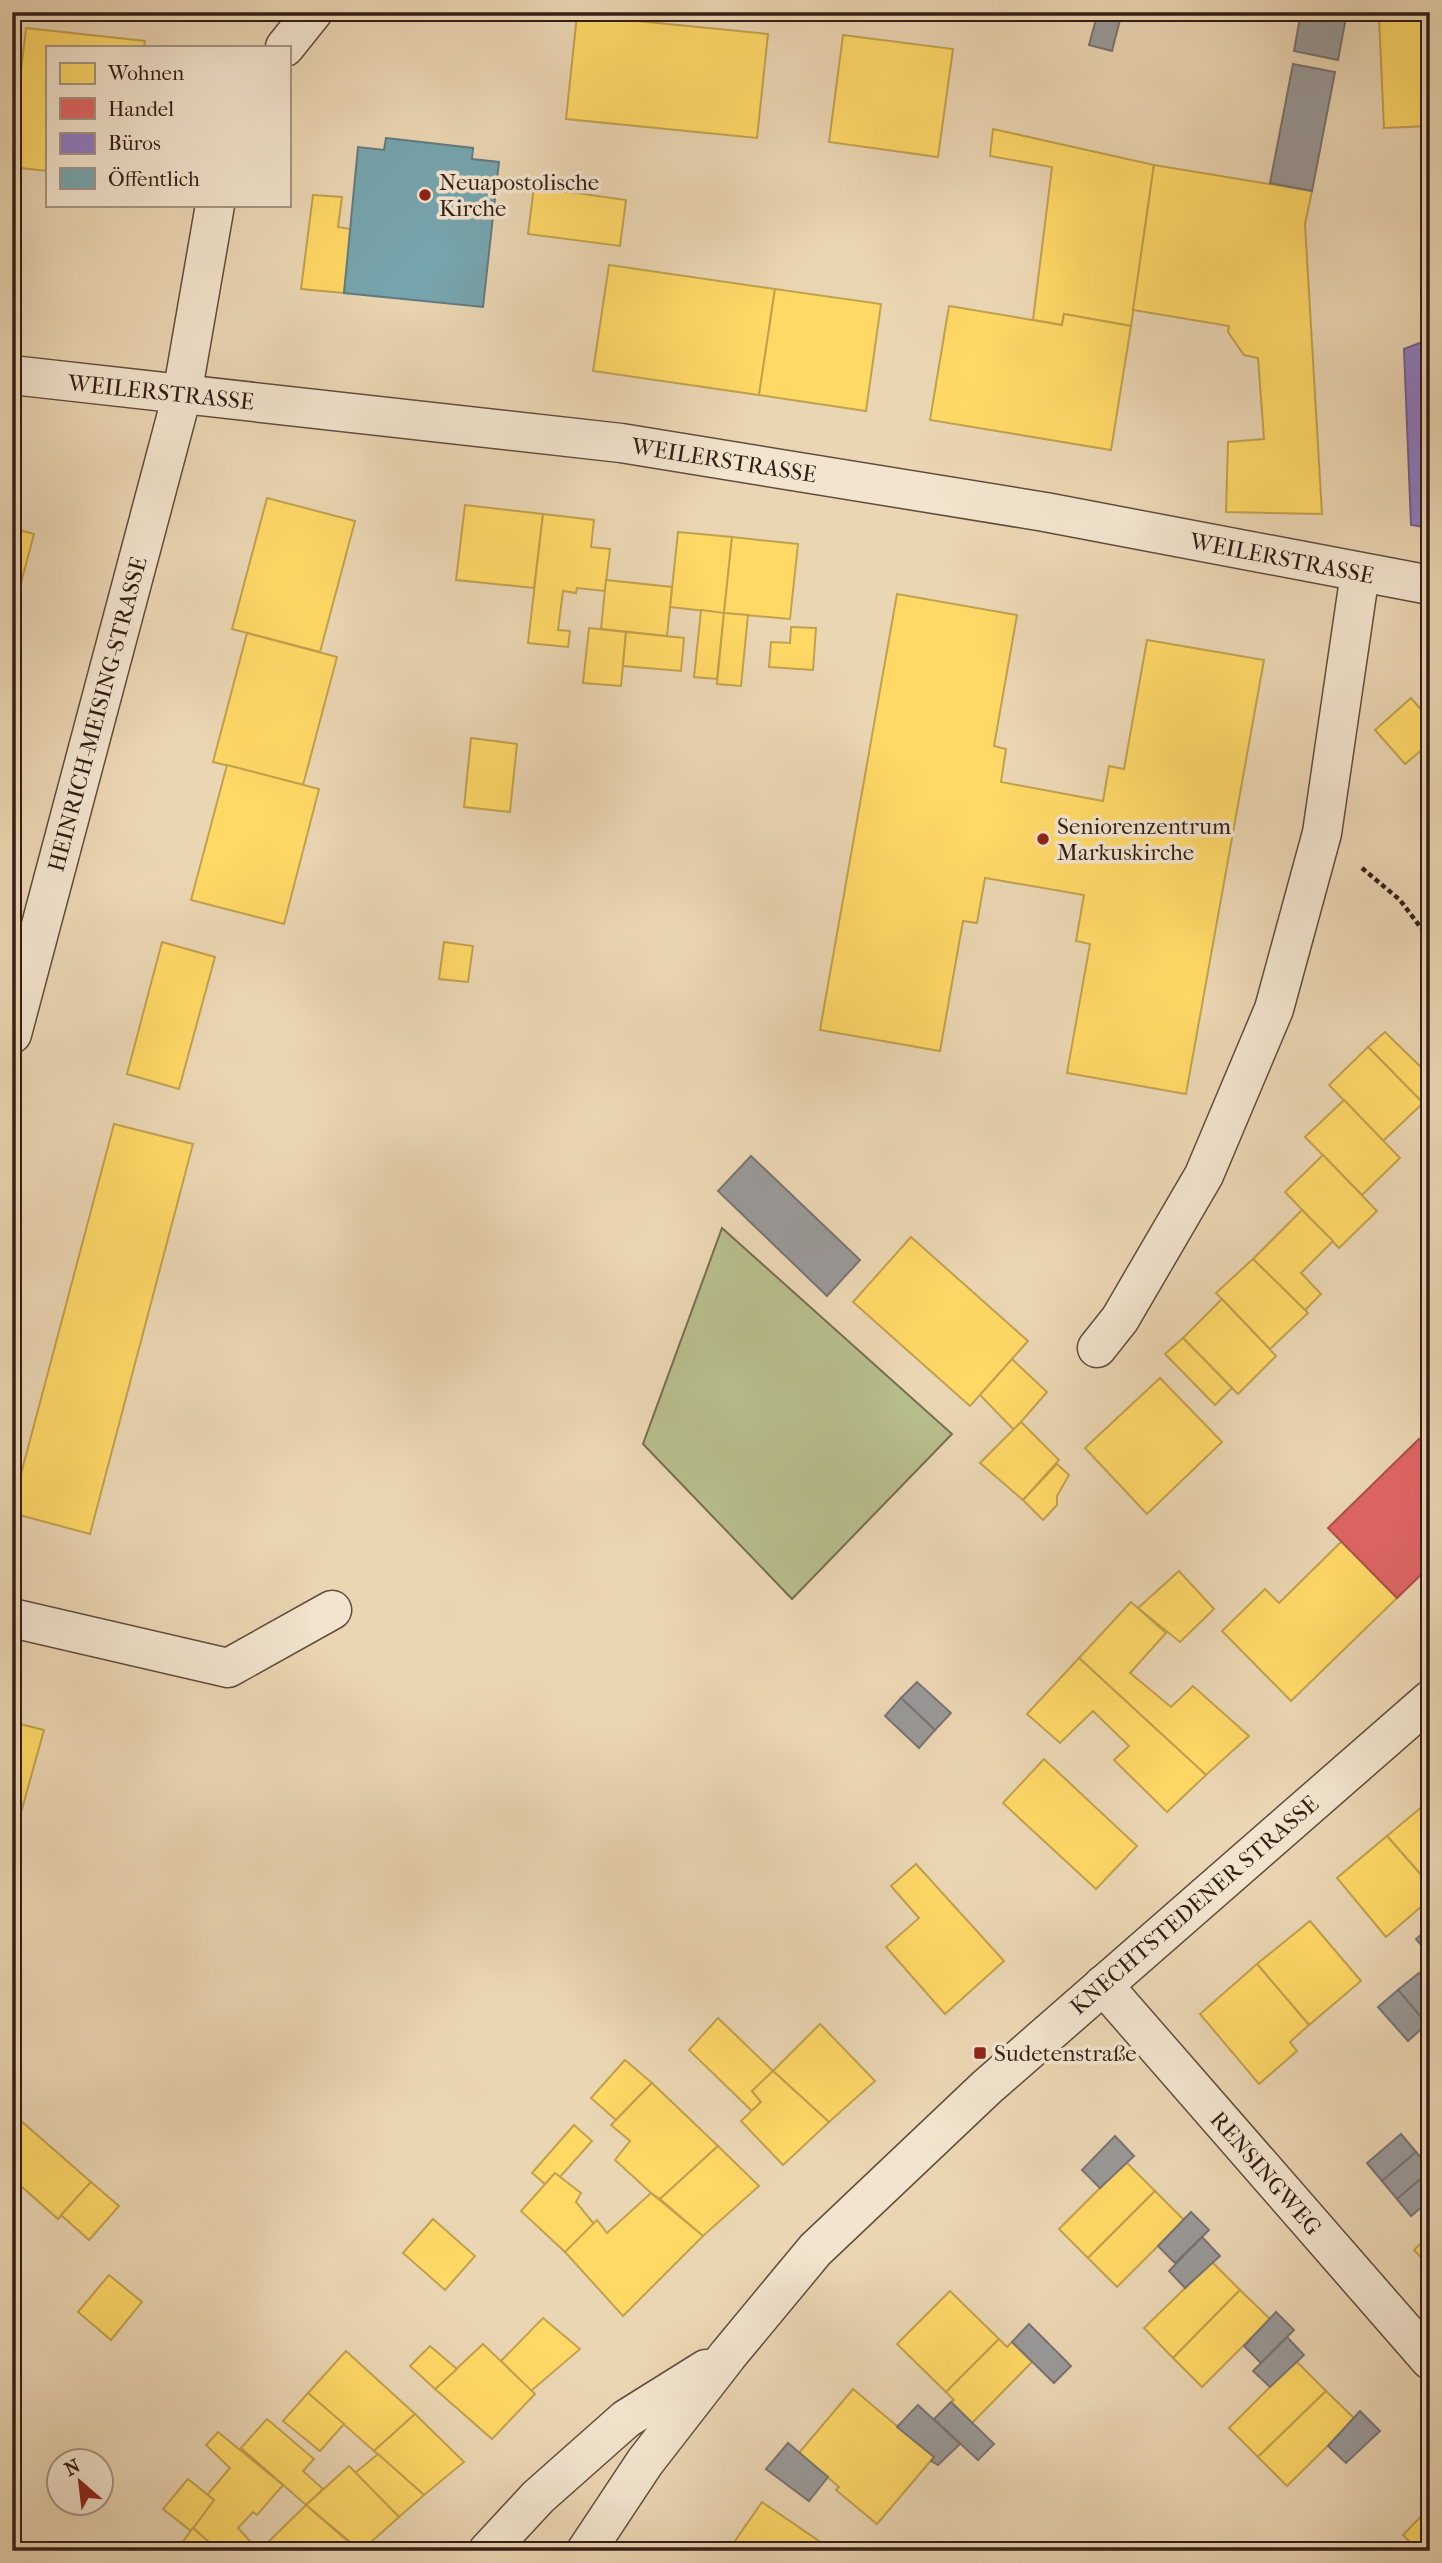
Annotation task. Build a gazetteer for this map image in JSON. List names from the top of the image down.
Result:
{
  "streets": {
    "street": [
      "WEILERSTRASSE",
      "HEINRICH-MEISING-STRASSE",
      "KNECHTSTEDENER STRASSE",
      "RENSINGWEG"
    ]
  },
  "crossings": [
    ["WEILERSTRASSE", "HEINRICH-MEISING-STRASSE"],
    ["KNECHTSTEDENER STRASSE", "RENSINGWEG"]
  ],
  "places": {
    "other": ["Neuapostolische Kirche", "Seniorenzentrum Markuskirche"],
    "transit": ["Sudetenstraße"]
  },
  "legend": [
    "Wohnen",
    "Handel",
    "Büros",
    "Öffentlich"
  ],
  "north": "top left"
}
